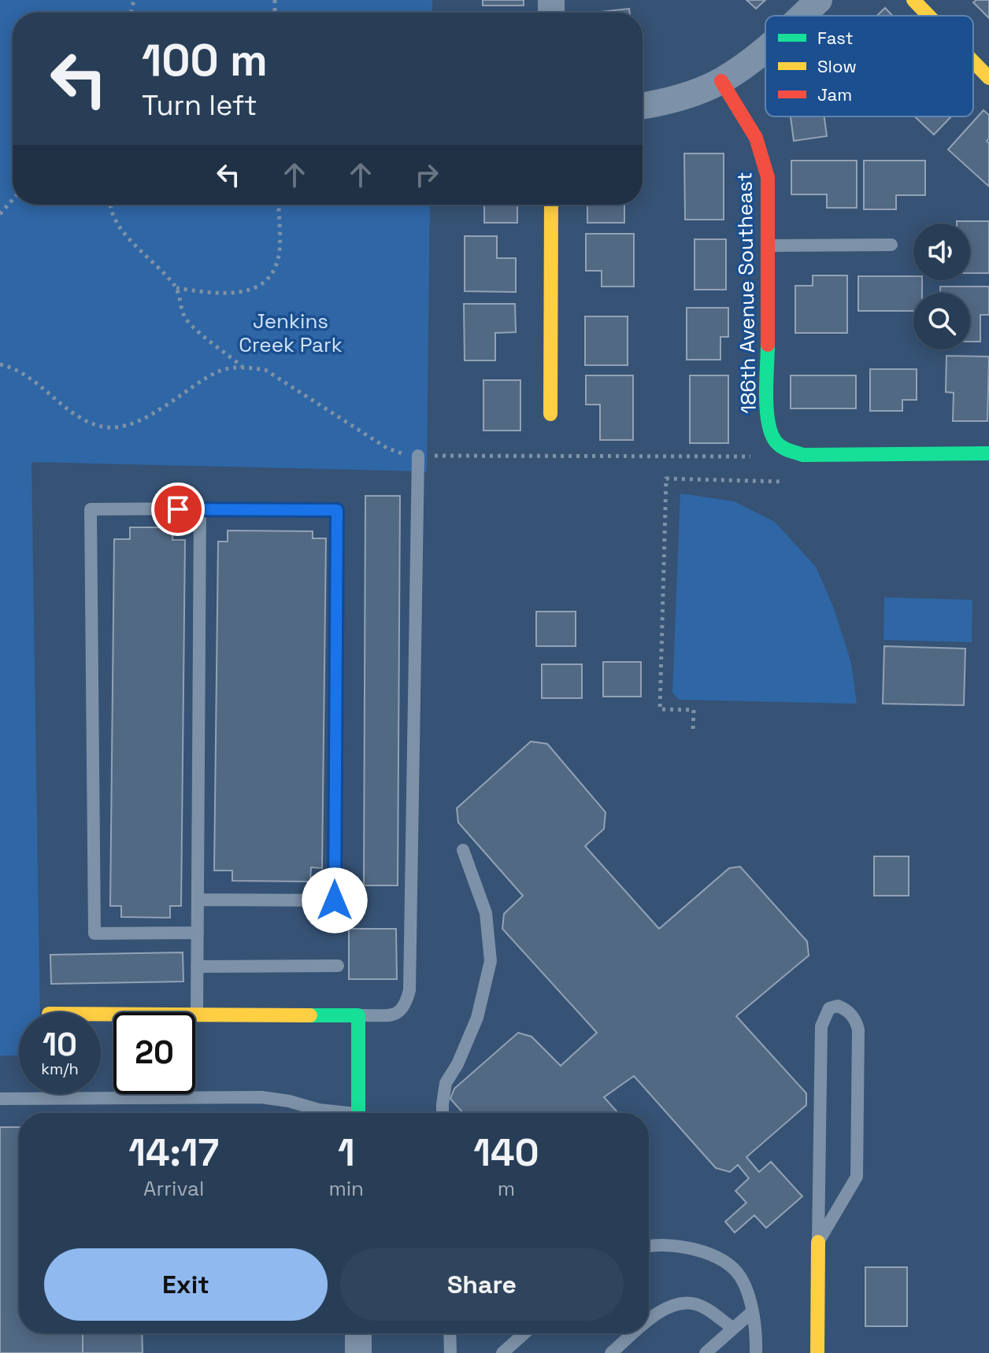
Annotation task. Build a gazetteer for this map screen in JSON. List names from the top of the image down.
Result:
{
  "streets": {
    "street": ["186th Avenue Southeast"]
  },
  "parks": ["Jenkins Creek Park"],
  "legend": ["Fast", "Slow", "Jam"],
  "page": {
    "turn": ["100 m", "Turn left"],
    "speed": "10 km/h",
    "limit": "20",
    "eta": [
      "14:17",
      "Arrival",
      "1",
      "min",
      "140",
      "m"
    ],
    "buttons": ["Exit", "Share"]
  }
}
